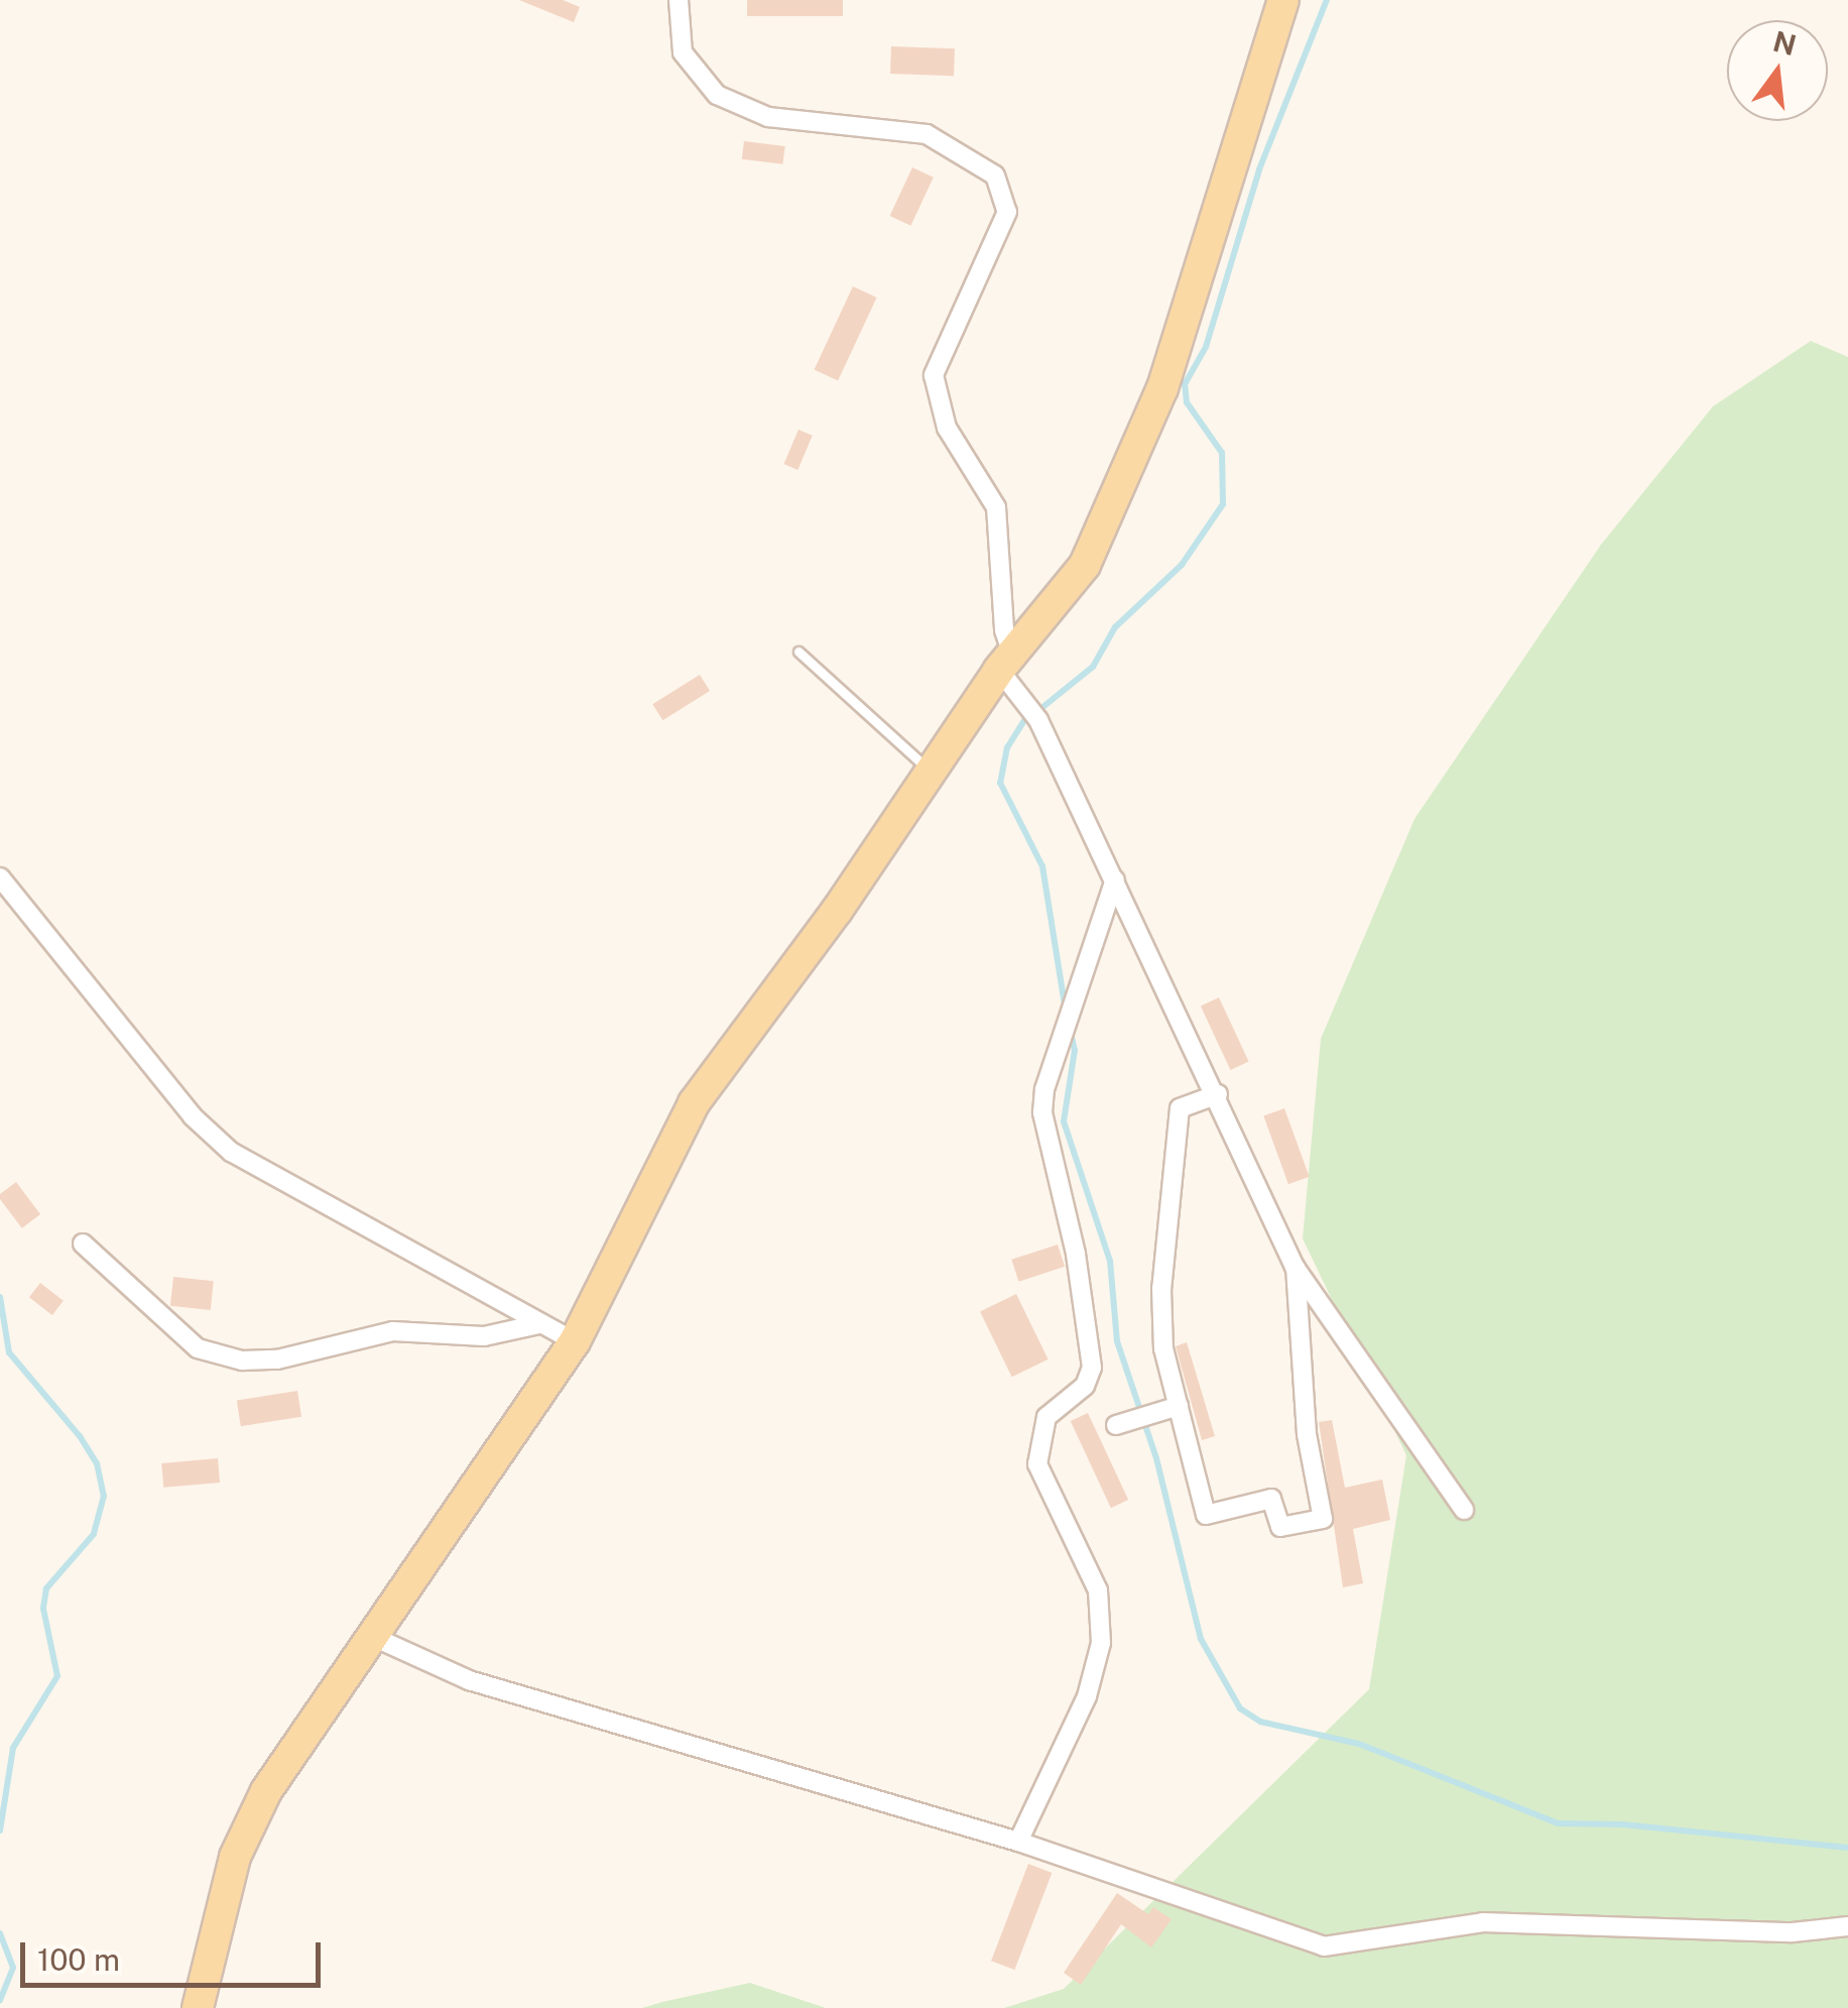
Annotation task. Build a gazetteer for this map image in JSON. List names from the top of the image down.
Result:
{
  "scale_bar": "100 m",
  "north": "top"
}
